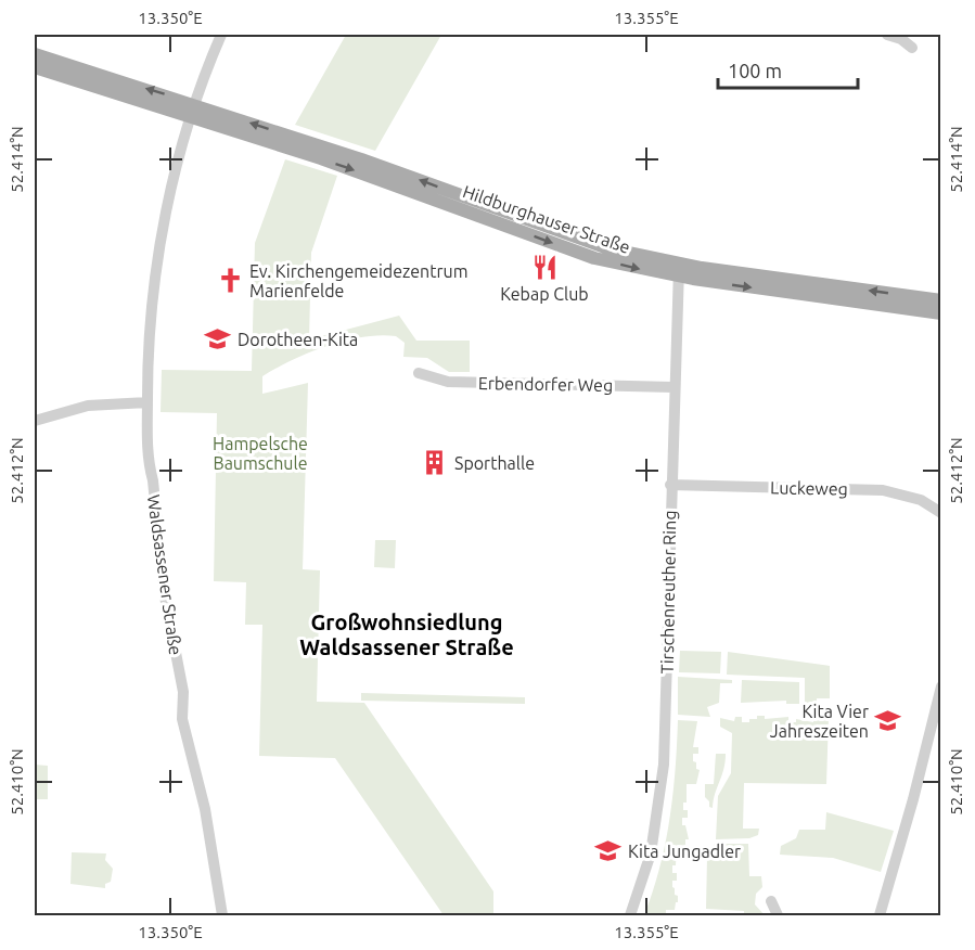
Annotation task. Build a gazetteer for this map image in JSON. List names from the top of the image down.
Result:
{
  "streets": {
    "main road": ["Hildburghauser Straße"],
    "street": [
      "Erbendorfer Weg",
      "Luckeweg",
      "Waldsassener Straße",
      "Tirschenreuther Ring"
    ]
  },
  "crossings": [
    ["Hildburghauser Straße", "Waldsassener Straße"],
    ["Hildburghauser Straße", "Tirschenreuther Ring"],
    ["Erbendorfer Weg", "Tirschenreuther Ring"],
    ["Luckeweg", "Tirschenreuther Ring"]
  ],
  "districts": ["Großwohnsiedlung Waldsassener Straße"],
  "parks": ["Hampelsche Baumschule"],
  "places": {
    "restaurant": ["Kebap Club"],
    "church": ["Ev. Kirchengemeidezentrum Marienfelde"],
    "school or university": ["Dorotheen-Kita", "Kita Vier Jahreszeiten", "Kita Jungadler"],
    "building": ["Sporthalle"]
  },
  "scale_bar": "100 m",
  "coordinates": [
    "13.350°E",
    "13.355°E",
    "52.414°N",
    "52.412°N",
    "52.410°N"
  ]
}
